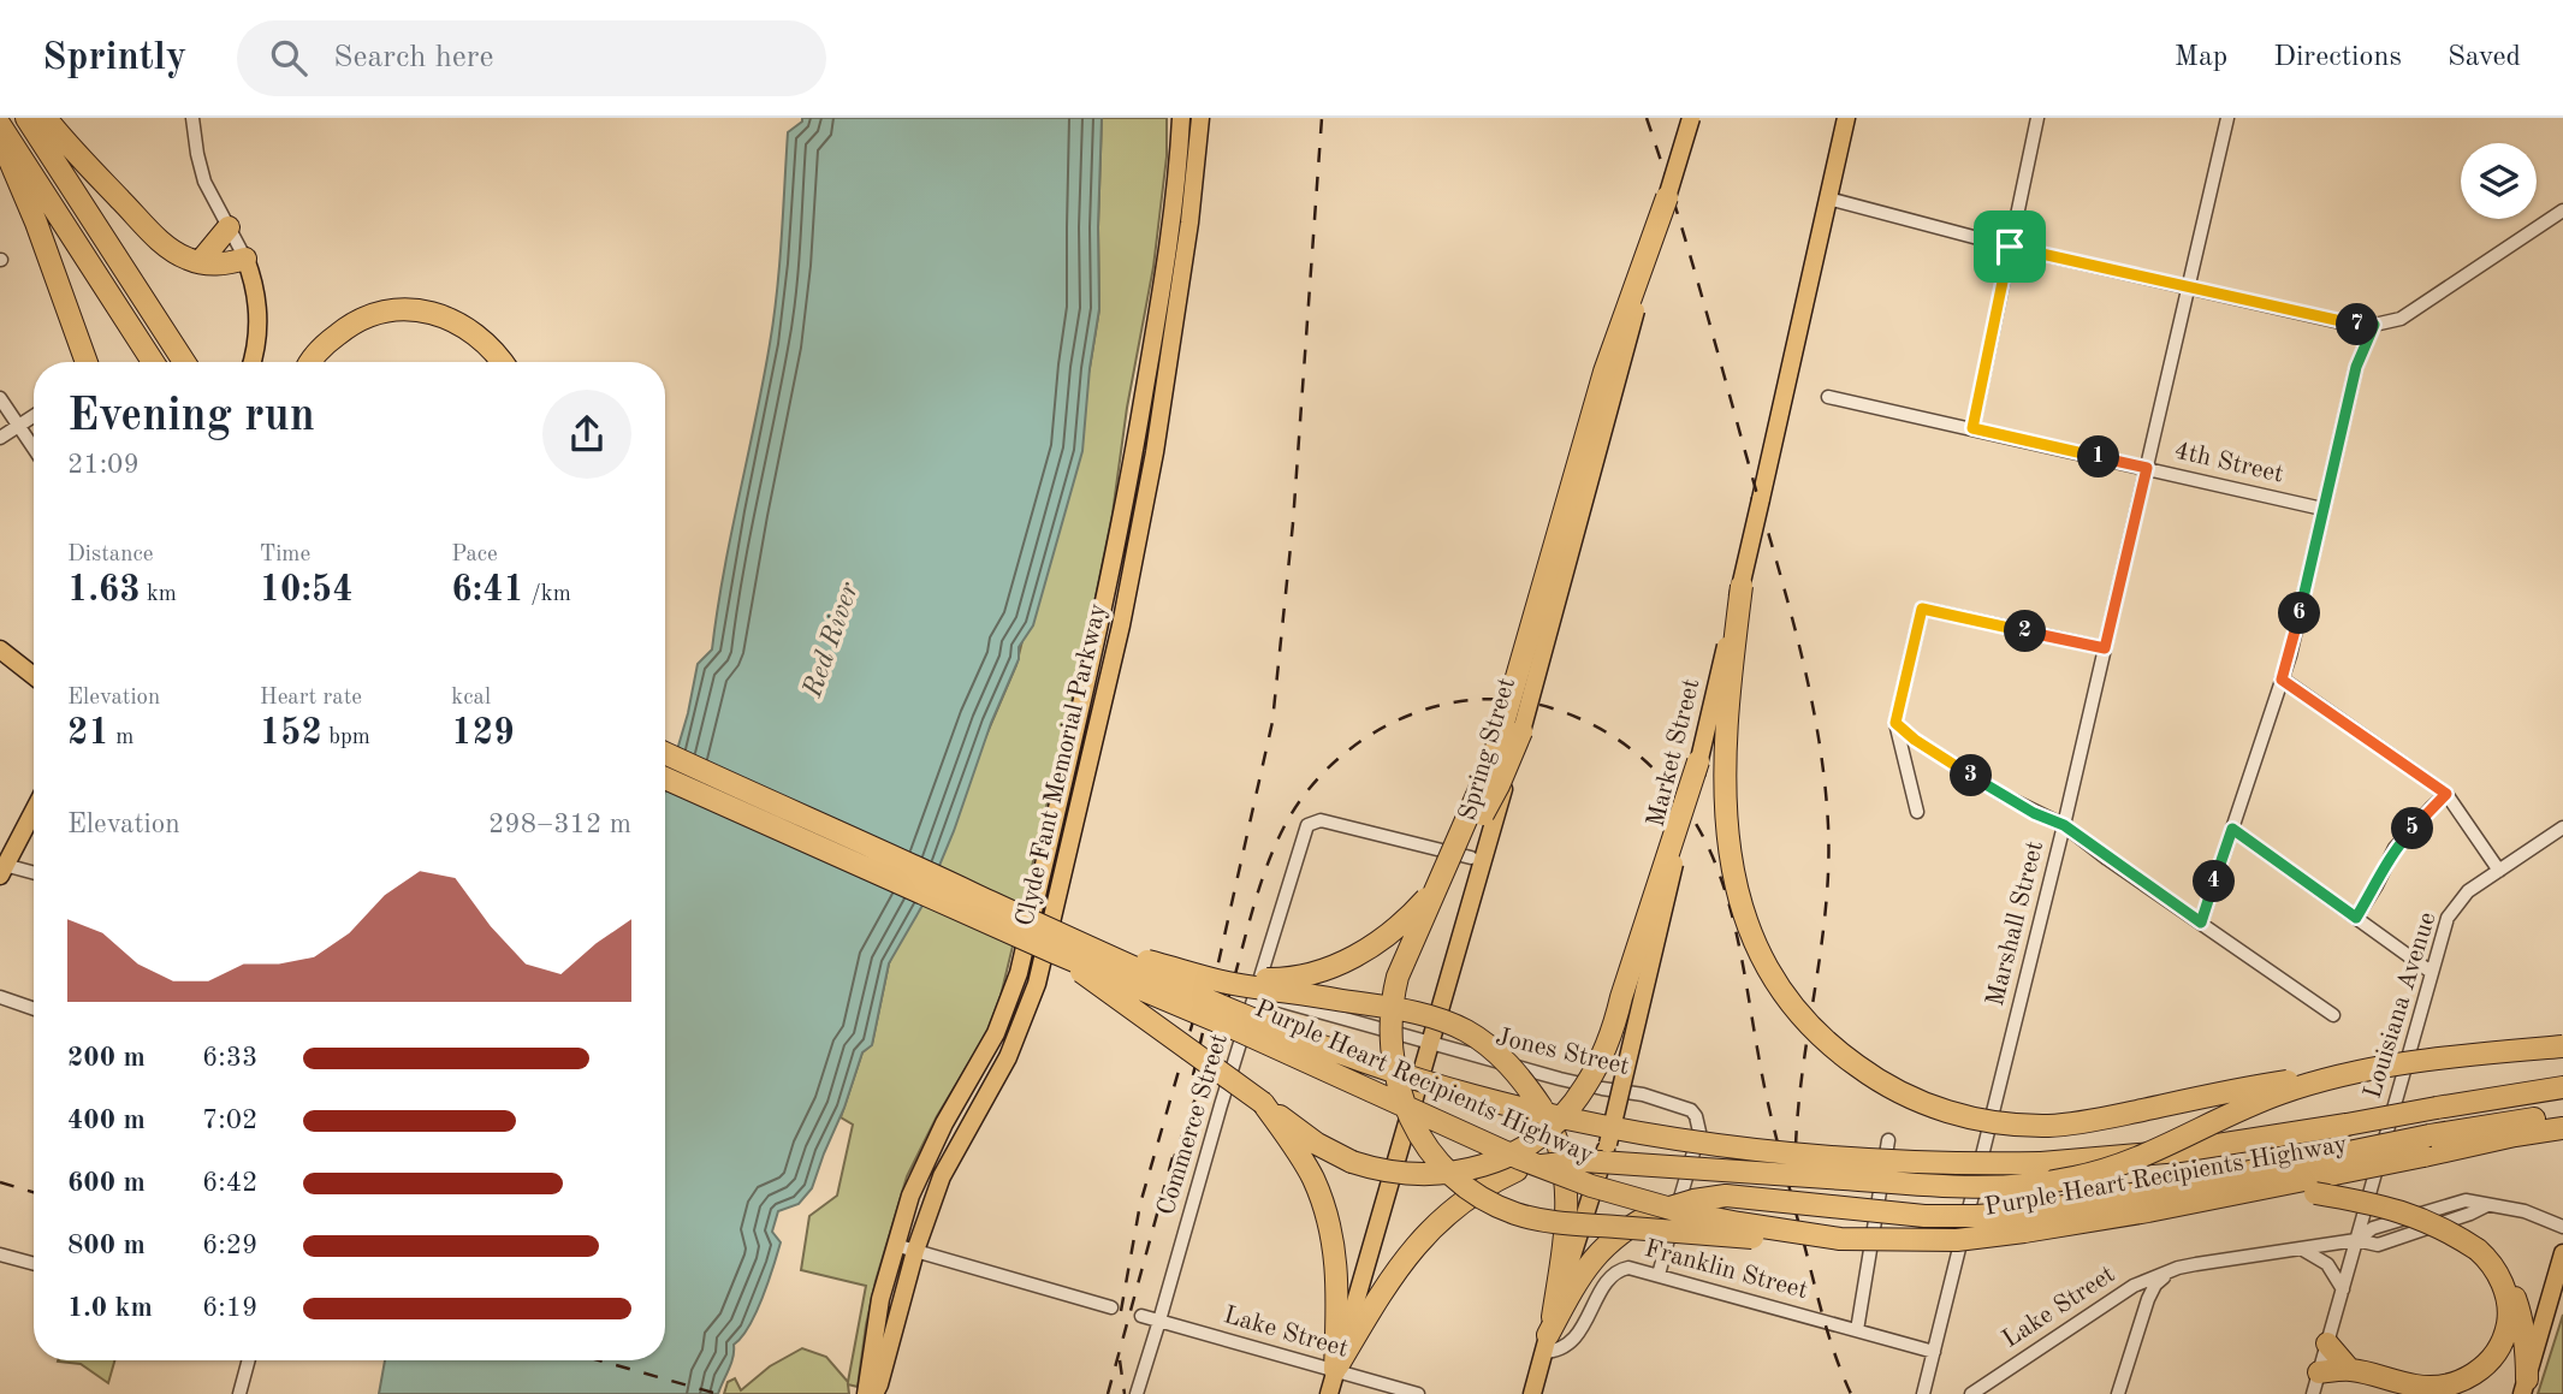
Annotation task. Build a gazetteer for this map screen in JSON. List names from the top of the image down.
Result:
{
  "streets": {
    "highway": ["Purple Heart Recipients Highway"],
    "main road": ["Spring Street", "Market Street", "Clyde Fant Memorial Parkway"],
    "street": [
      "4th Street",
      "Marshall Street",
      "Louisiana Avenue",
      "Jones Street",
      "Commerce Street",
      "Franklin Street",
      "Lake Street"
    ]
  },
  "crossings": [
    ["4th Street", "Marshall Street"],
    ["Spring Street", "Jones Street"],
    ["Spring Street", "Lake Street"],
    ["Market Street", "Franklin Street"],
    ["Marshall Street", "Franklin Street"],
    ["Louisiana Avenue", "Lake Street"],
    ["Jones Street", "Commerce Street"],
    ["Jones Street", "Franklin Street"],
    ["Commerce Street", "Lake Street"]
  ],
  "water": ["Red River"],
  "page": {
    "header": "Sprintly",
    "search": "Search here",
    "nav": ["Map", "Directions", "Saved"],
    "pins": [
      "7",
      "1",
      "6",
      "2",
      "3",
      "5",
      "4"
    ],
    "heading": ["Evening run", "21:09"],
    "stats": [
      ["Distance", "1.63 km"],
      ["Time", "10:54"],
      ["Pace", "6:41 /km"],
      ["Elevation", "21 m"],
      ["Heart rate", "152 bpm"],
      ["kcal", "129"]
    ],
    "chart": ["Elevation", "298–312 m"],
    "list": [
      {
        "name": "200 m",
        "note": "6:33"
      },
      {
        "name": "400 m",
        "note": "7:02"
      },
      {
        "name": "600 m",
        "note": "6:42"
      },
      {
        "name": "800 m",
        "note": "6:29"
      },
      {
        "name": "1.0 km",
        "note": "6:19"
      }
    ]
  }
}
